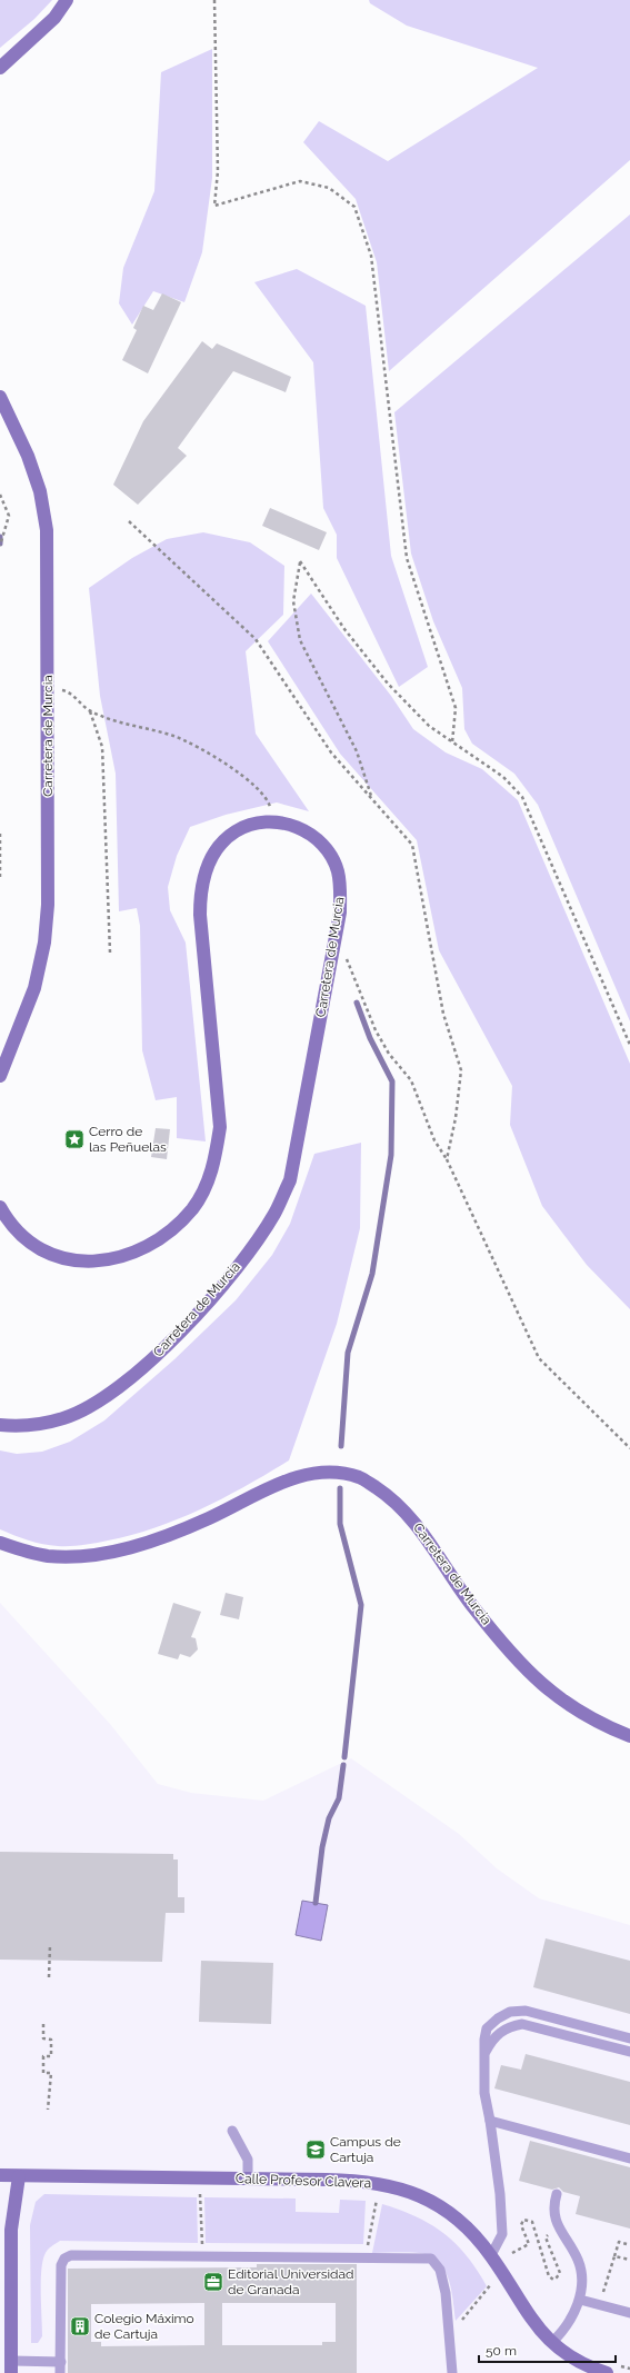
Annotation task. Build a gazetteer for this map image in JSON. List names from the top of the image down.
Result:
{
  "streets": {
    "main road": ["Carretera de Murcia", "Calle Profesor Clavera"]
  },
  "places": {
    "place": ["Cerro de las Peñuelas"],
    "school or university": ["Campus de Cartuja"],
    "office": ["Editorial Universidad de Granada"],
    "building": ["Colegio Máximo de Cartuja"]
  },
  "scale_bar": "50 m"
}
